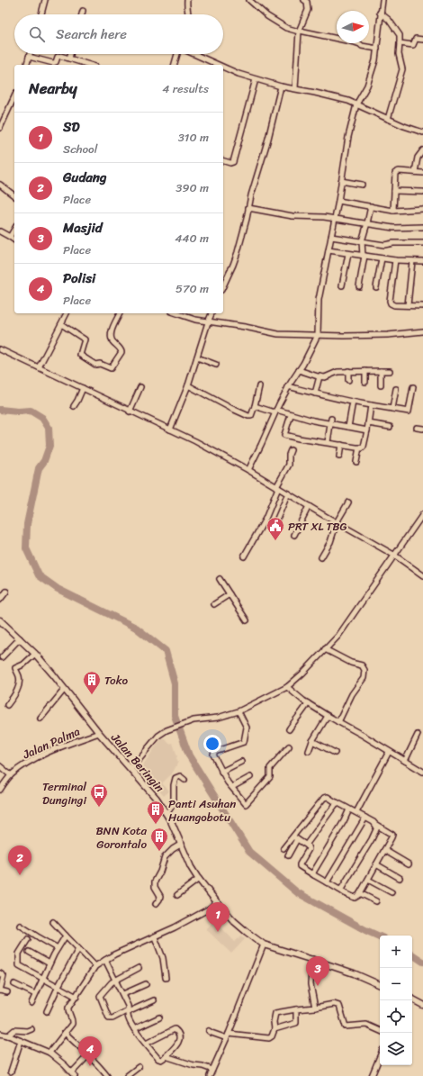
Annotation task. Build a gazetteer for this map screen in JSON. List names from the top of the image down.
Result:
{
  "streets": {
    "street": ["Jalan Palma", "Jalan Beringin"]
  },
  "crossings": [
    ["Jalan Palma", "Jalan Beringin"]
  ],
  "places": {
    "public building": ["PRT XL TBG"],
    "building": ["Toko", "Panti Asuhan Huangobotu", "BNN Kota Gorontalo"],
    "bus stop": ["Terminal Dungingi"]
  },
  "north": "right",
  "page": {
    "search": "Search here",
    "heading": ["Nearby", "4 results"],
    "list": [
      {
        "mark": "1",
        "name": "SD",
        "note": "School",
        "value": "310 m"
      },
      {
        "mark": "2",
        "name": "Gudang",
        "note": "Place",
        "value": "390 m"
      },
      {
        "mark": "3",
        "name": "Masjid",
        "note": "Place",
        "value": "440 m"
      },
      {
        "mark": "4",
        "name": "Polisi",
        "note": "Place",
        "value": "570 m"
      }
    ],
    "pins": [
      "2",
      "1",
      "3",
      "4"
    ],
    "map_buttons": ["+", "−"]
  }
}
